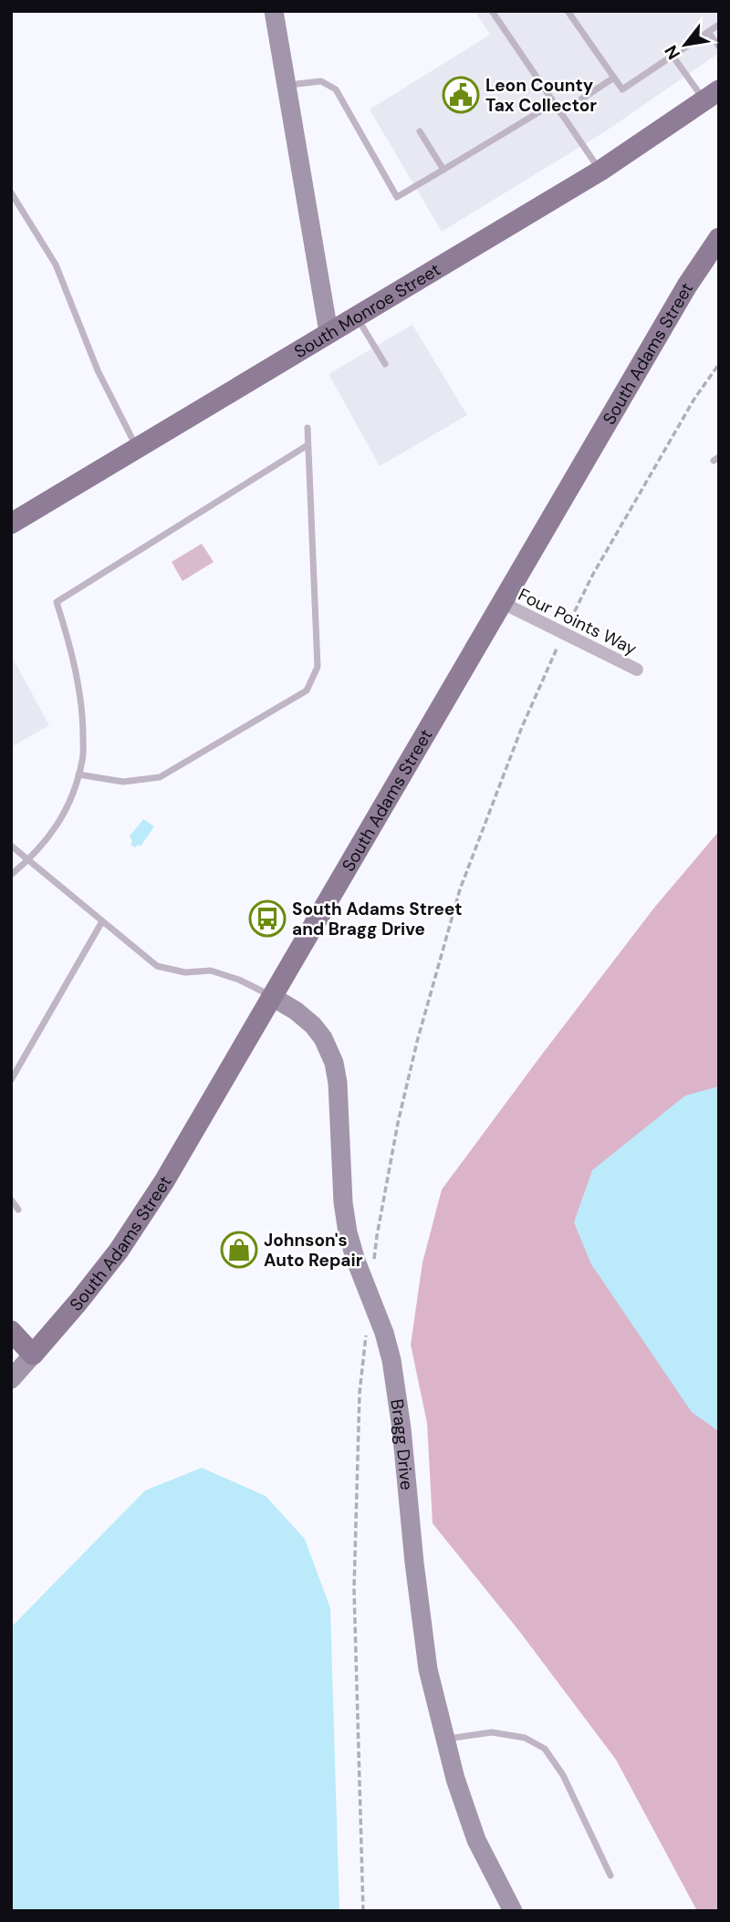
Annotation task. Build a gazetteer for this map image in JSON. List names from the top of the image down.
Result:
{
  "streets": {
    "main road": ["South Monroe Street", "South Adams Street"],
    "street": ["Four Points Way", "Bragg Drive"]
  },
  "crossings": [
    ["South Adams Street", "Four Points Way"],
    ["South Adams Street", "Bragg Drive"]
  ],
  "places": {
    "public building": ["Leon County Tax Collector"],
    "bus stop": ["South Adams Street and Bragg Drive"],
    "shop": ["Johnson's Auto Repair"]
  },
  "north": "bottom left"
}
